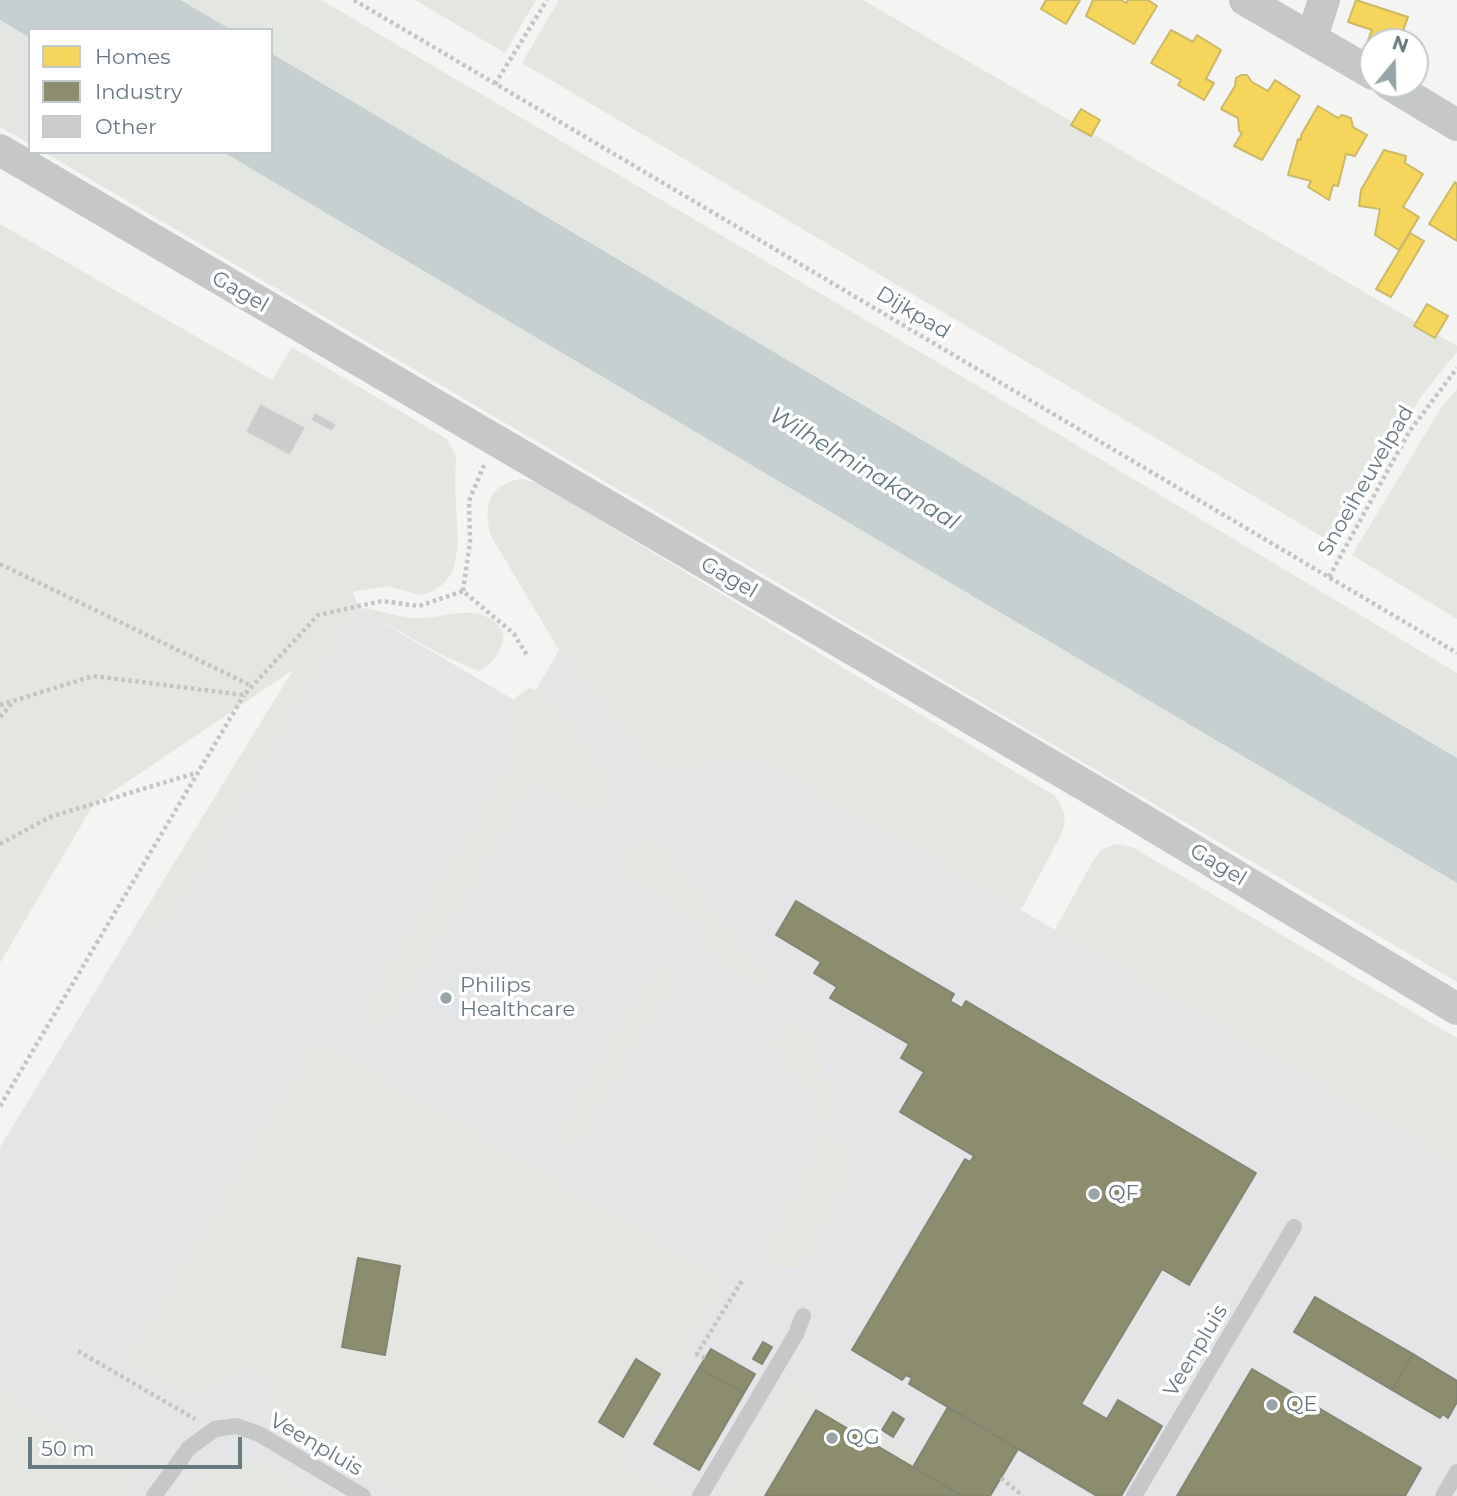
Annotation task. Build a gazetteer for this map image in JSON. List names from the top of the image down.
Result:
{
  "streets": {
    "street": ["Gagel"],
    "lane": ["Veenpluis"],
    "path": ["Dijkpad", "Snoeiheuvelpad"]
  },
  "crossings": [
    ["Dijkpad", "Snoeiheuvelpad"]
  ],
  "water": ["Wilhelminakanaal"],
  "places": [
    "Philips Healthcare",
    "QF",
    "QE",
    "QG"
  ],
  "legend": ["Homes", "Industry", "Other"],
  "scale_bar": "50 m",
  "north": "top"
}
